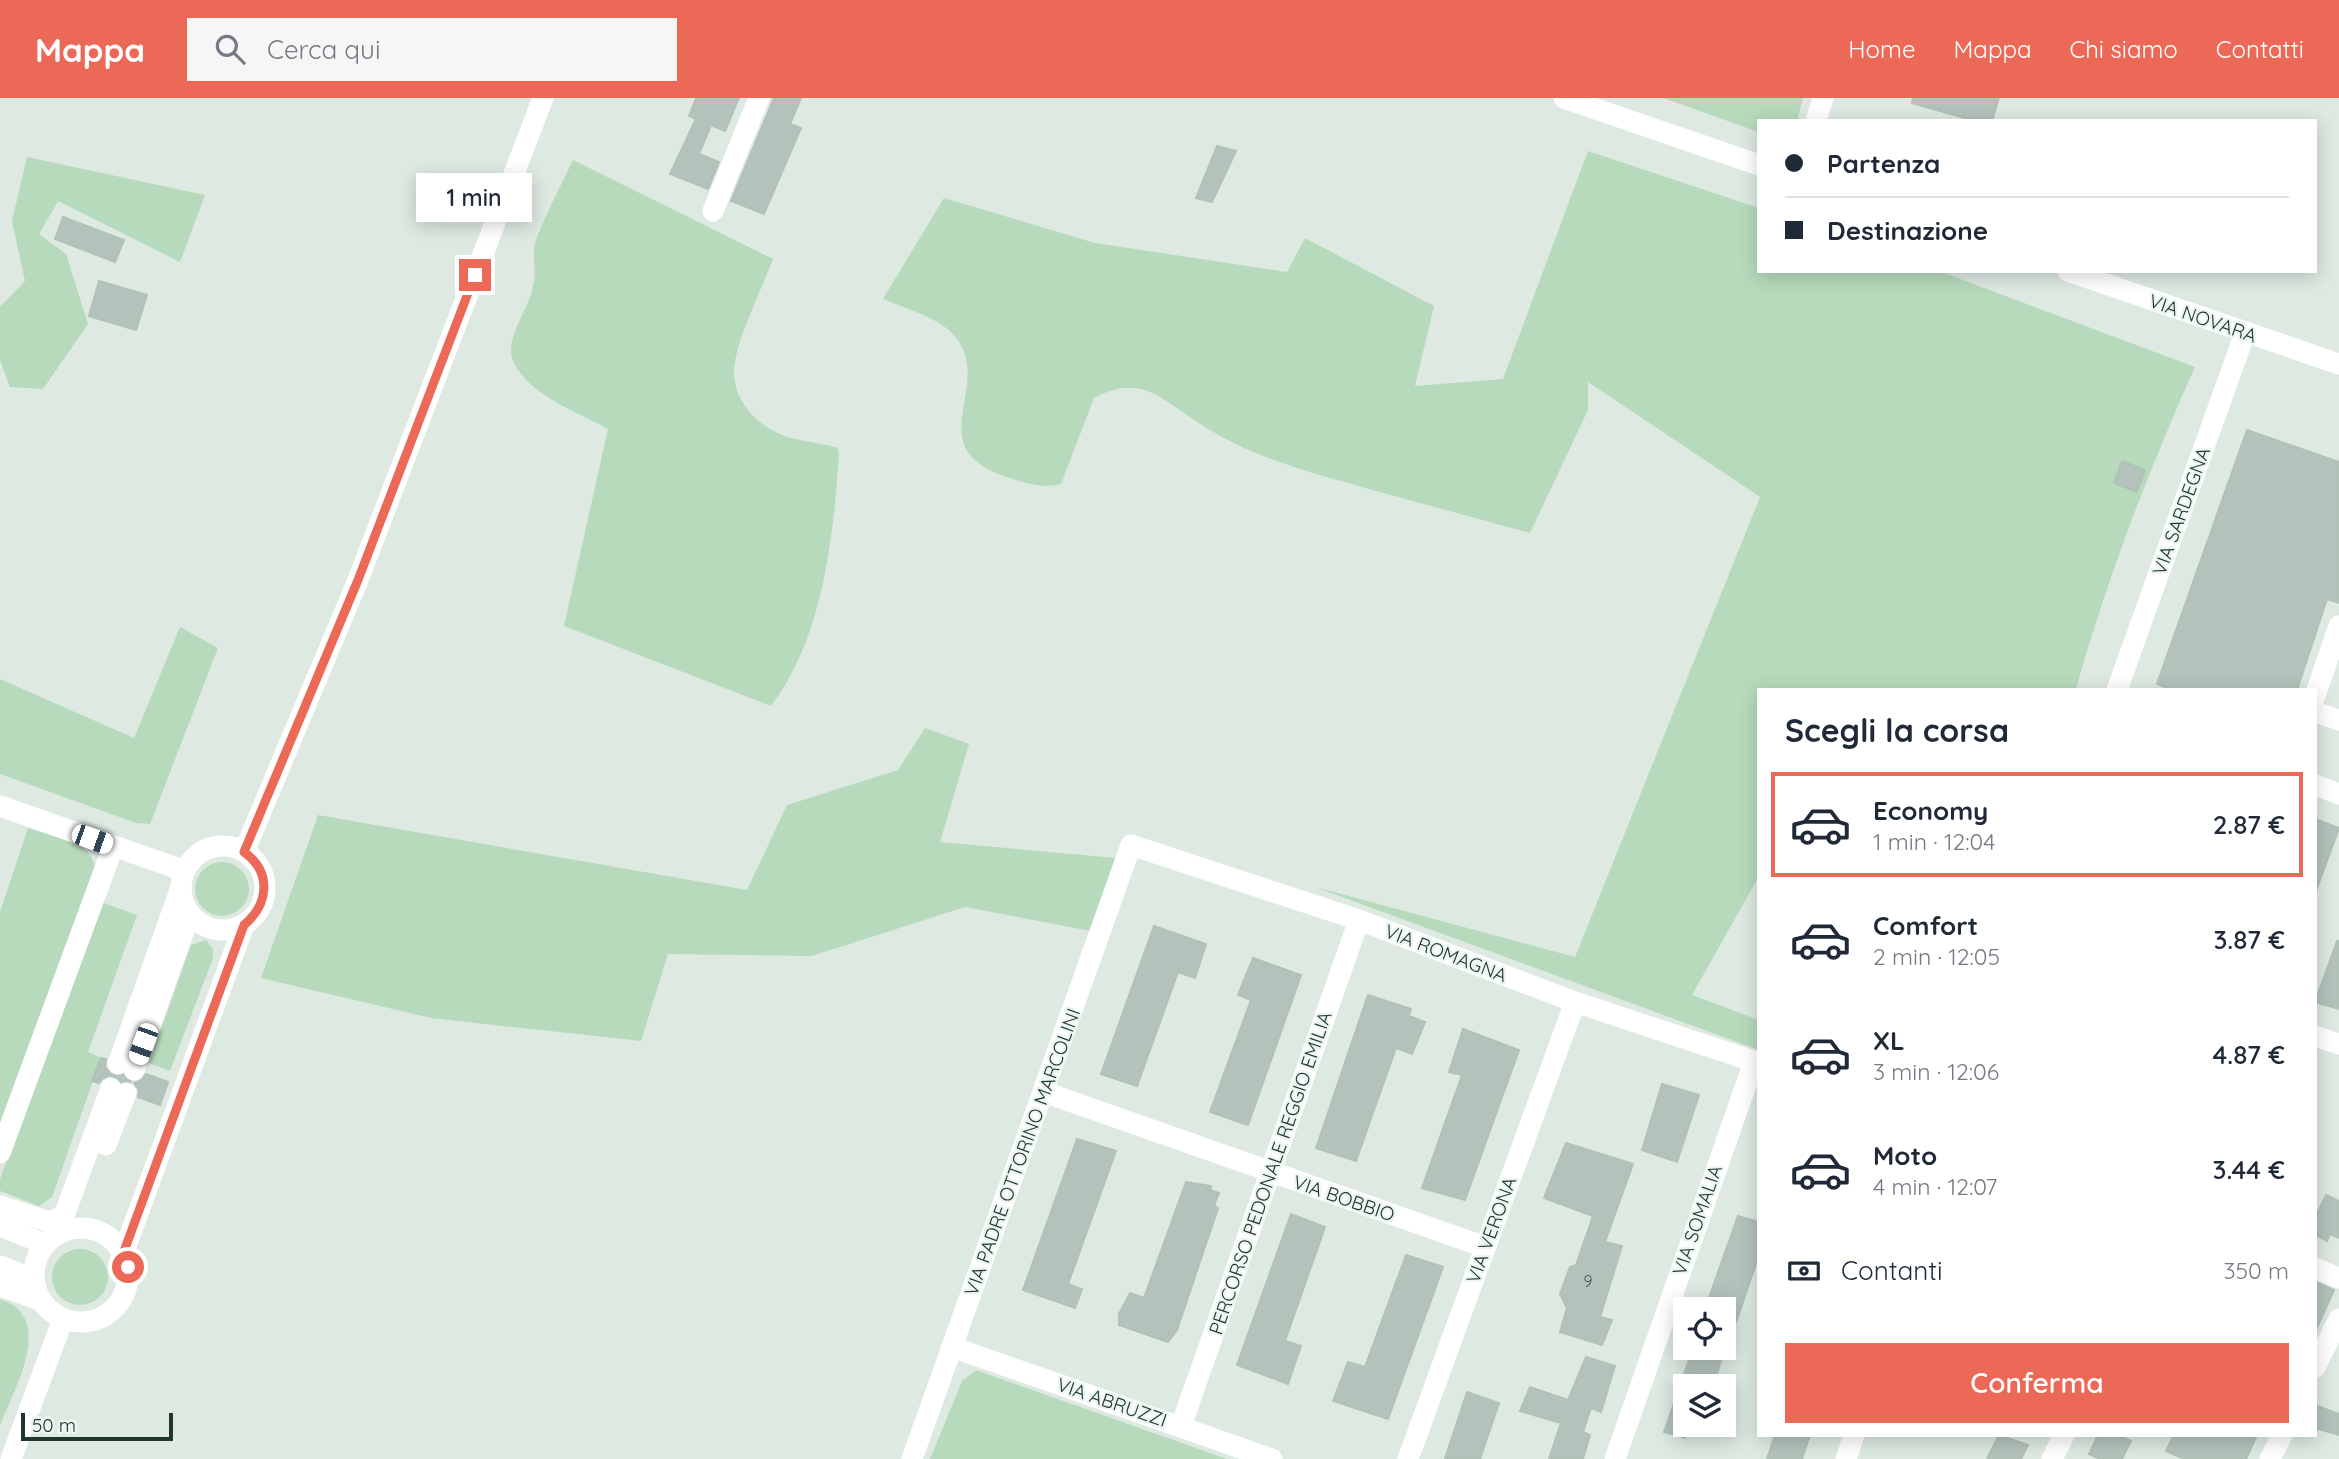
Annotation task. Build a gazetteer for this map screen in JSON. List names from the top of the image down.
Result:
{
  "streets": {
    "street": [
      "VIA NOVARA",
      "VIA SARDEGNA",
      "VIA ROMAGNA",
      "VIA PADRE OTTORINO MARCOLINI",
      "PERCORSO PEDONALE REGGIO EMILIA",
      "VIA BOBBIO",
      "VIA SOMALIA",
      "VIA VERONA",
      "VIA ABRUZZI"
    ]
  },
  "crossings": [
    ["VIA NOVARA", "VIA SARDEGNA"],
    ["VIA ROMAGNA", "VIA PADRE OTTORINO MARCOLINI"],
    ["VIA ROMAGNA", "PERCORSO PEDONALE REGGIO EMILIA"],
    ["VIA ROMAGNA", "VIA SOMALIA"],
    ["VIA ROMAGNA", "VIA VERONA"],
    ["VIA PADRE OTTORINO MARCOLINI", "VIA BOBBIO"],
    ["VIA PADRE OTTORINO MARCOLINI", "VIA ABRUZZI"],
    ["PERCORSO PEDONALE REGGIO EMILIA", "VIA BOBBIO"],
    ["PERCORSO PEDONALE REGGIO EMILIA", "VIA ABRUZZI"],
    ["VIA BOBBIO", "VIA VERONA"]
  ],
  "house_numbers": ["9"],
  "scale_bar": "50 m",
  "page": {
    "header": "Mappa",
    "search": "Cerca qui",
    "nav": [
      "Home",
      "Mappa",
      "Chi siamo",
      "Contatti"
    ],
    "banner": ["Partenza", "Destinazione"],
    "bubble": "1 min",
    "heading": "Scegli la corsa",
    "list": [
      {
        "name": "Economy",
        "note": "1 min · 12:04",
        "value": "2.87 €"
      },
      {
        "name": "Comfort",
        "note": "2 min · 12:05",
        "value": "3.87 €"
      },
      {
        "name": "XL",
        "note": "3 min · 12:06",
        "value": "4.87 €"
      },
      {
        "name": "Moto",
        "note": "4 min · 12:07",
        "value": "3.44 €"
      }
    ],
    "pay": ["Contanti", "350 m"],
    "buttons": "Conferma",
    "scale": "50 m"
  }
}
